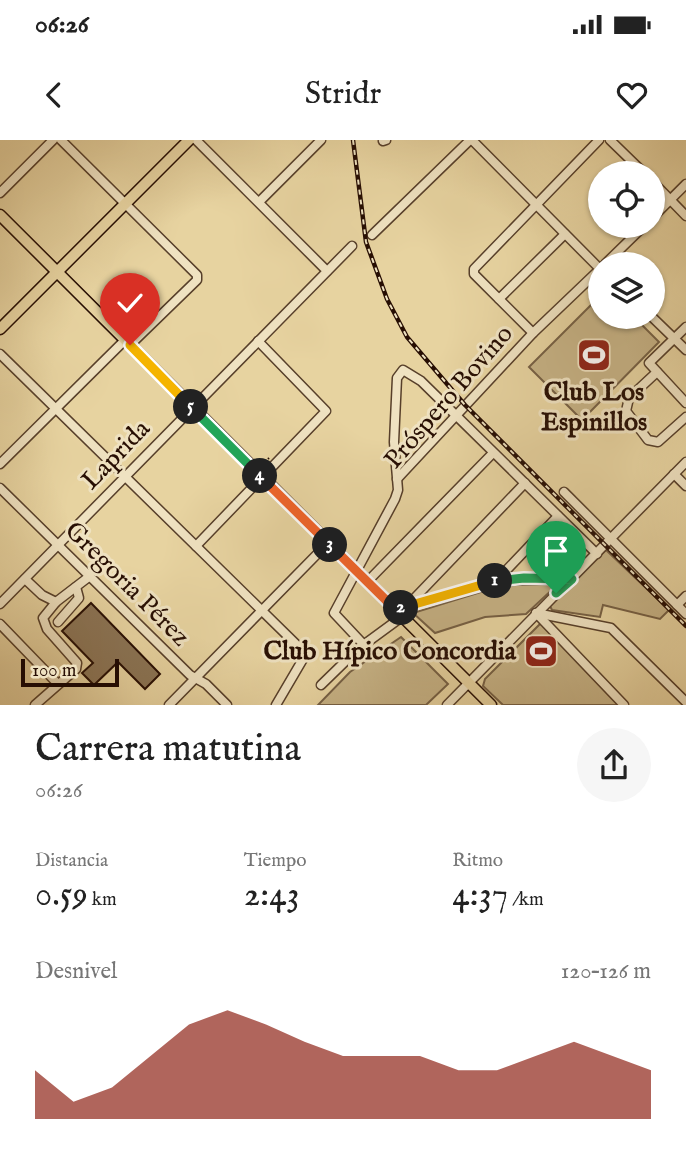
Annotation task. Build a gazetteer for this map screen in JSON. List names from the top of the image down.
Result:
{
  "streets": {
    "street": ["Próspero Bovino", "Laprida", "Gregoria Pérez"]
  },
  "crossings": [
    ["Laprida", "Gregoria Pérez"]
  ],
  "places": {
    "sports": ["Club Los Espinillos", "Club Hípico Concordia"]
  },
  "scale_bar": "100 m",
  "page": {
    "status": "06:26",
    "header": "Stridr",
    "pins": [
      "5",
      "4",
      "3",
      "1",
      "2"
    ],
    "scale": "100 m",
    "heading": ["Carrera matutina", "06:26"],
    "stats": [
      ["Distancia", "0.59 km"],
      ["Tiempo", "2:43"],
      ["Ritmo", "4:37 /km"]
    ],
    "chart": ["Desnivel", "120–126 m"]
  }
}
